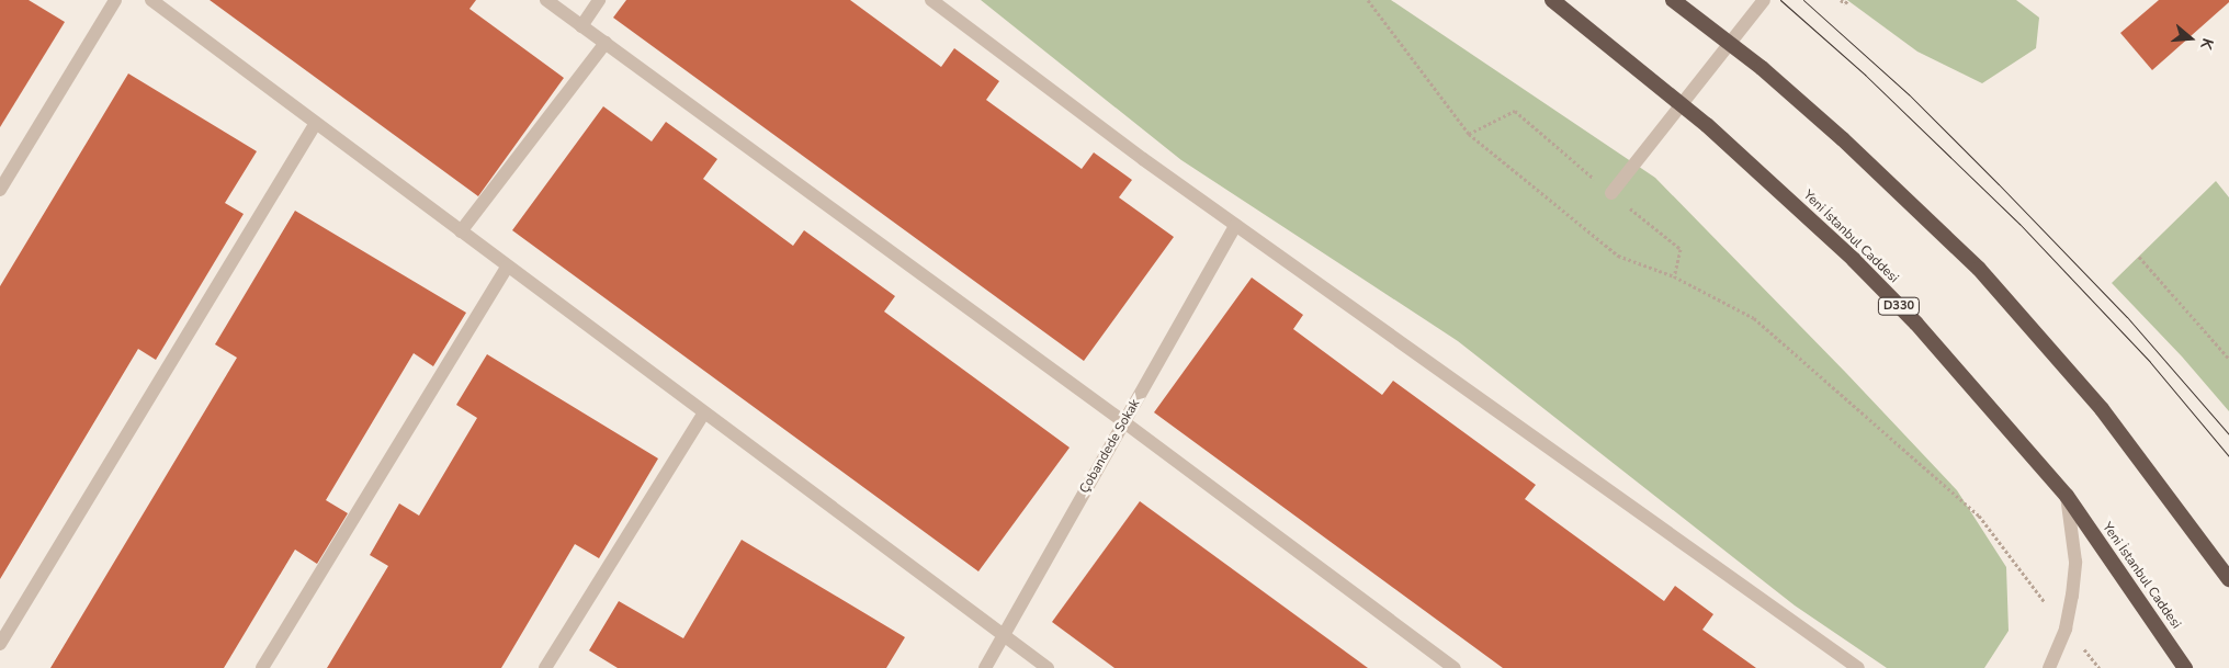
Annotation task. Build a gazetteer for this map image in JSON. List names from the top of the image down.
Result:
{
  "streets": {
    "highway": ["Yeni İstanbul Caddesi", "D330"],
    "street": ["Çobandede Sokak"]
  },
  "north": "right"
}
